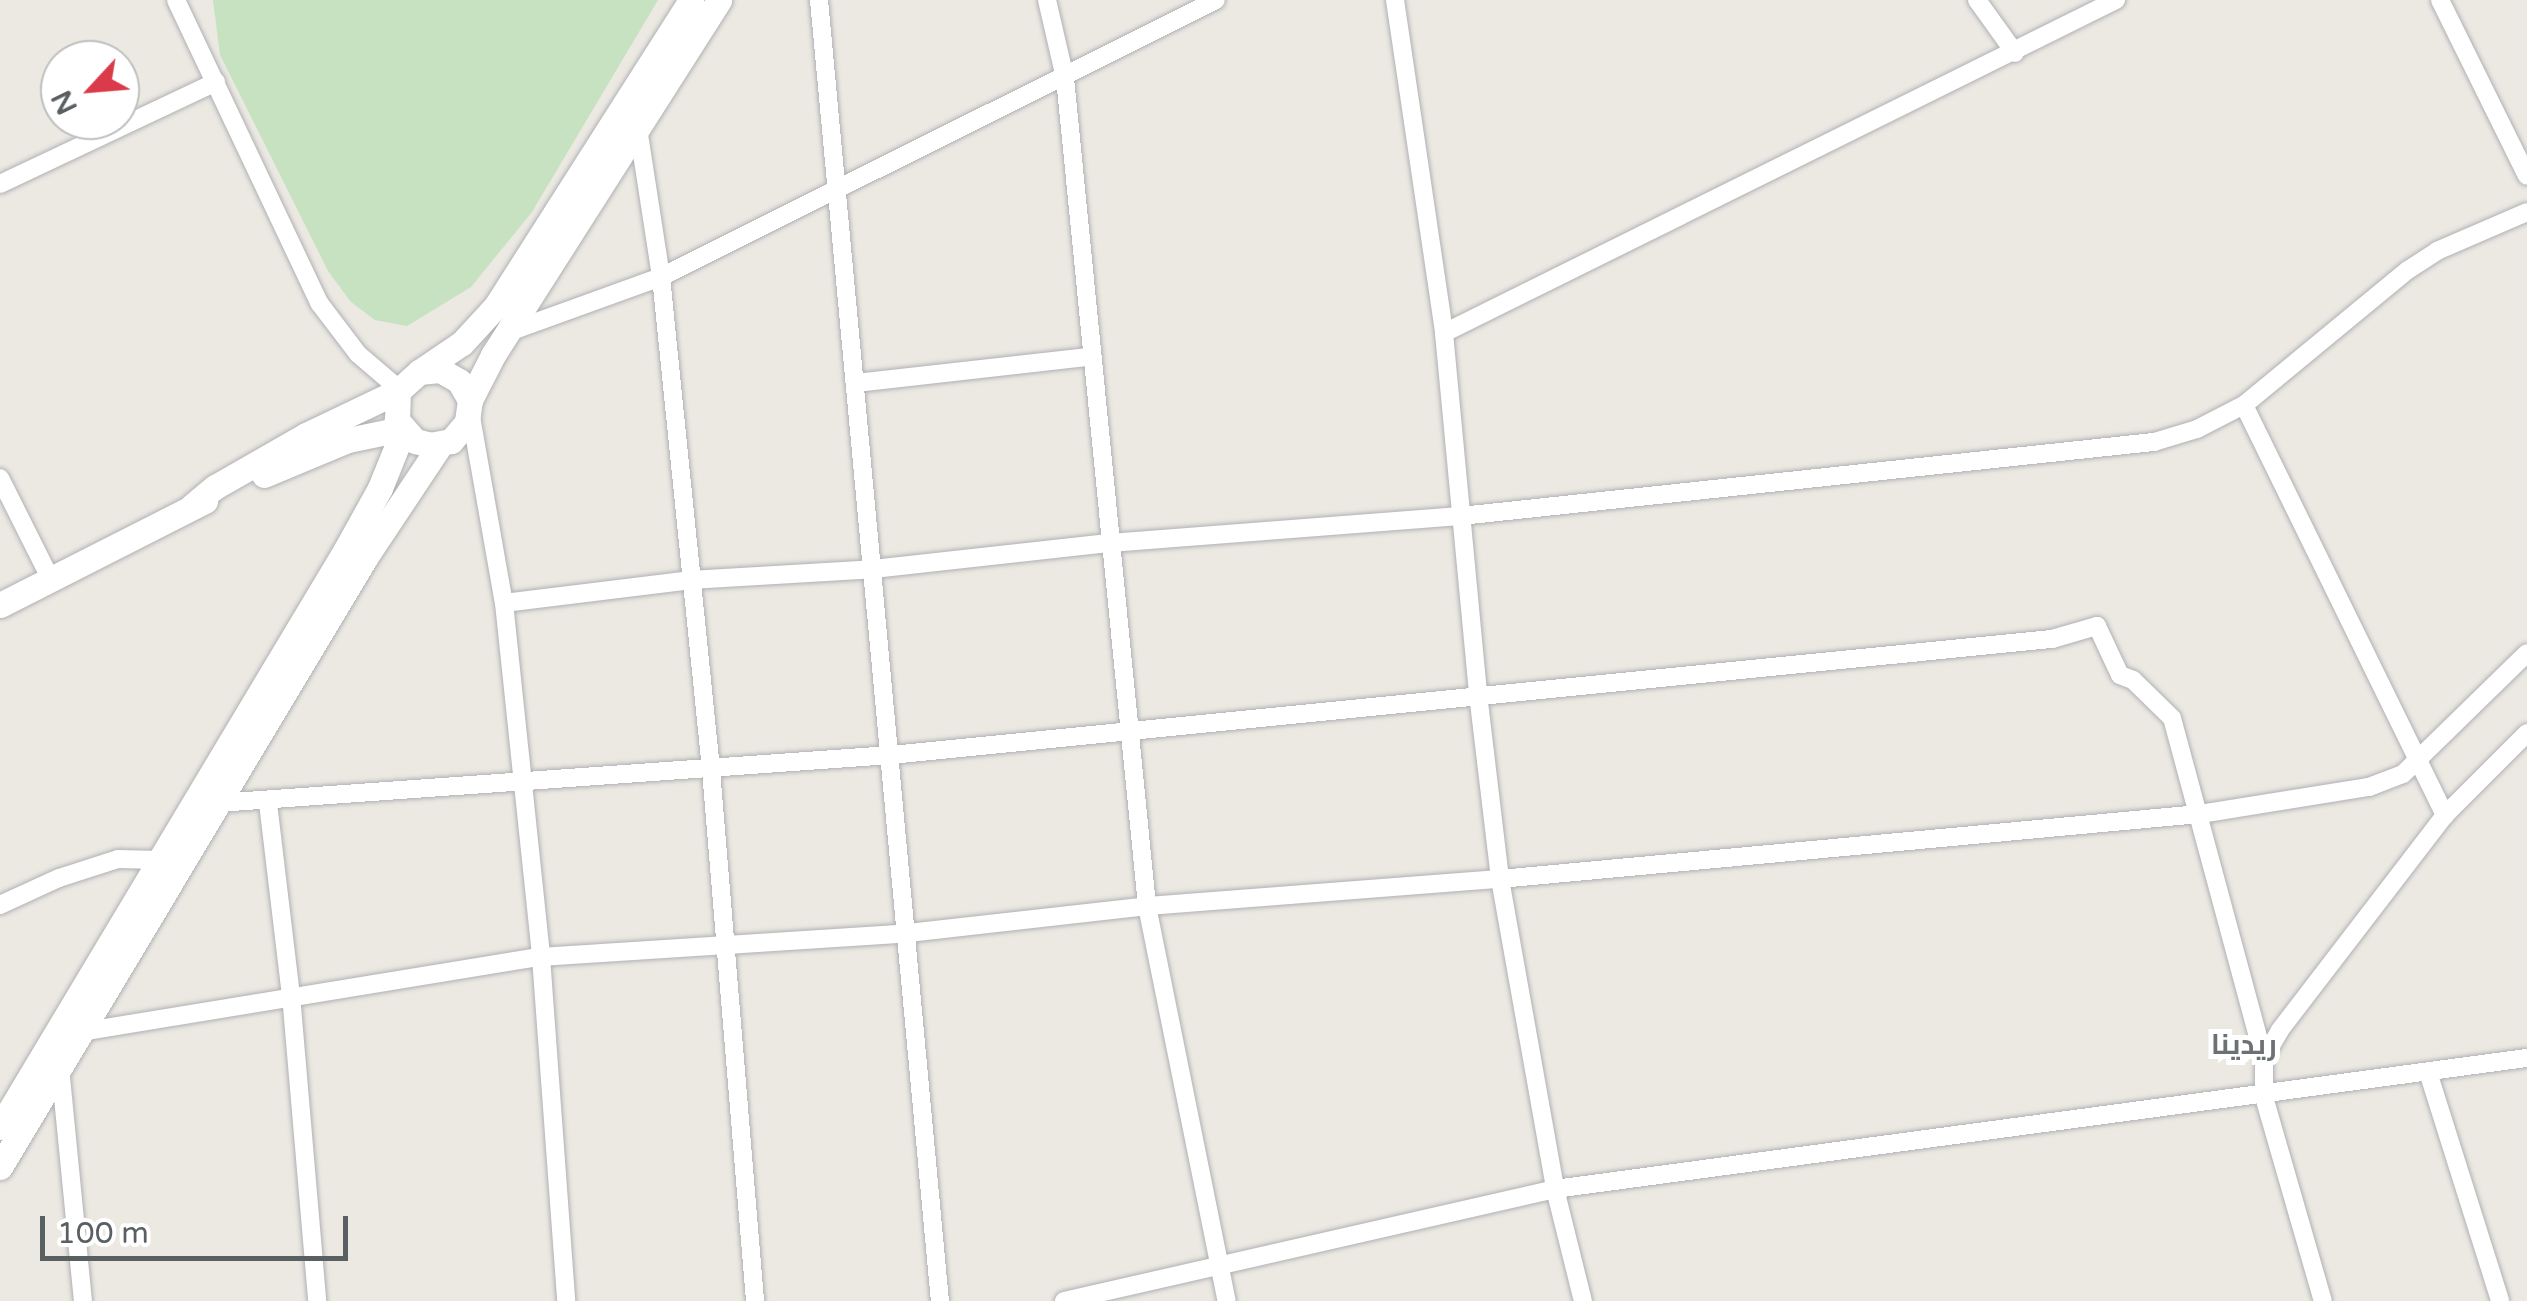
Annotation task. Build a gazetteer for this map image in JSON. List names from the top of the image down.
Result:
{
  "districts": ["ريدينا"],
  "scale_bar": "100 m",
  "north": "bottom left"
}
